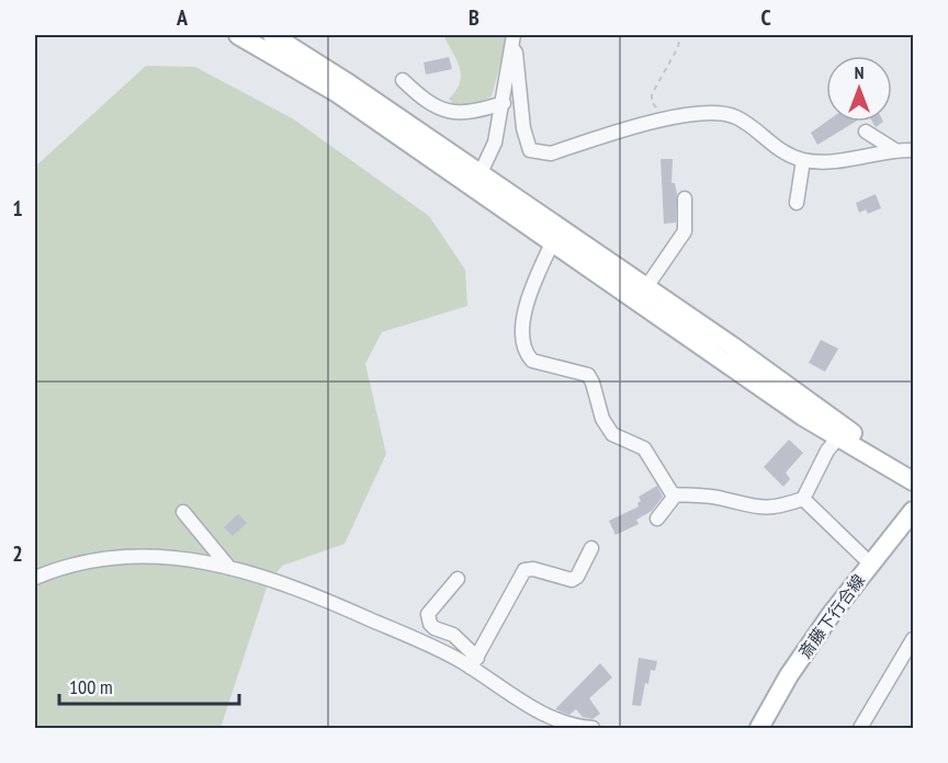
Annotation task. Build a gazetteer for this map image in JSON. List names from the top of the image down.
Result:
{
  "streets": {
    "street": ["斎藤下行合線"]
  },
  "scale_bar": "100 m",
  "north": "top",
  "grid": {
    "columns": ["A", "B", "C"],
    "rows": ["1", "2"]
  }
}
